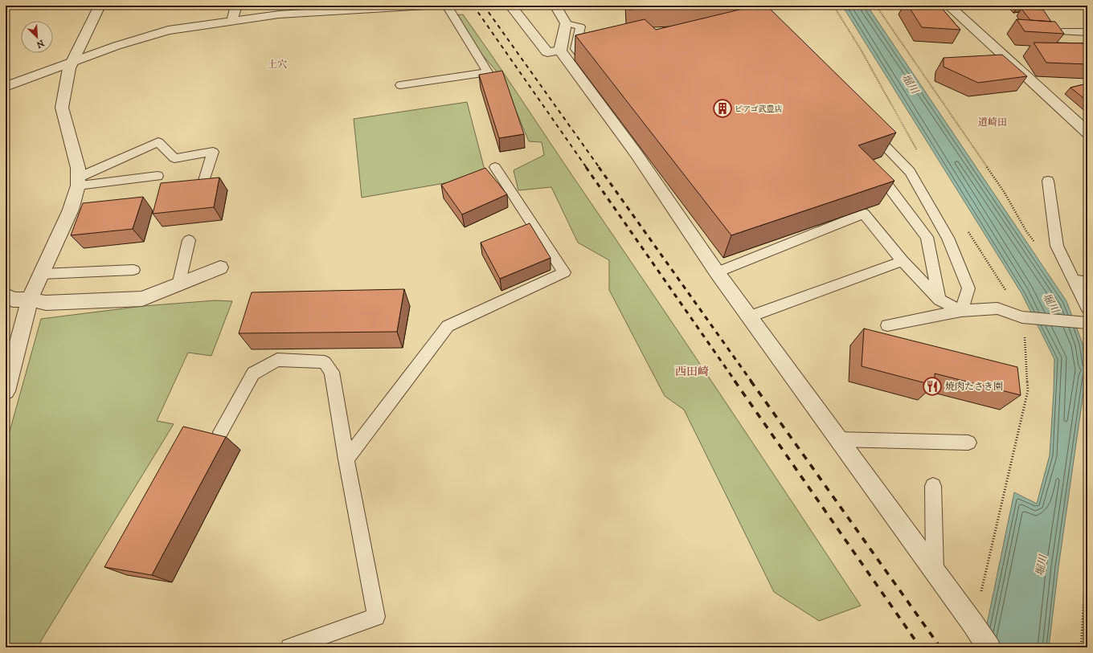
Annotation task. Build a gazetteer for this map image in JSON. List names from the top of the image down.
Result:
{
  "districts": ["土穴", "道崎田", "西田崎"],
  "water": ["堀川"],
  "places": {
    "building": ["ピアゴ武豊店"],
    "restaurant": ["焼肉たさき園"]
  },
  "north": "bottom right"
}
